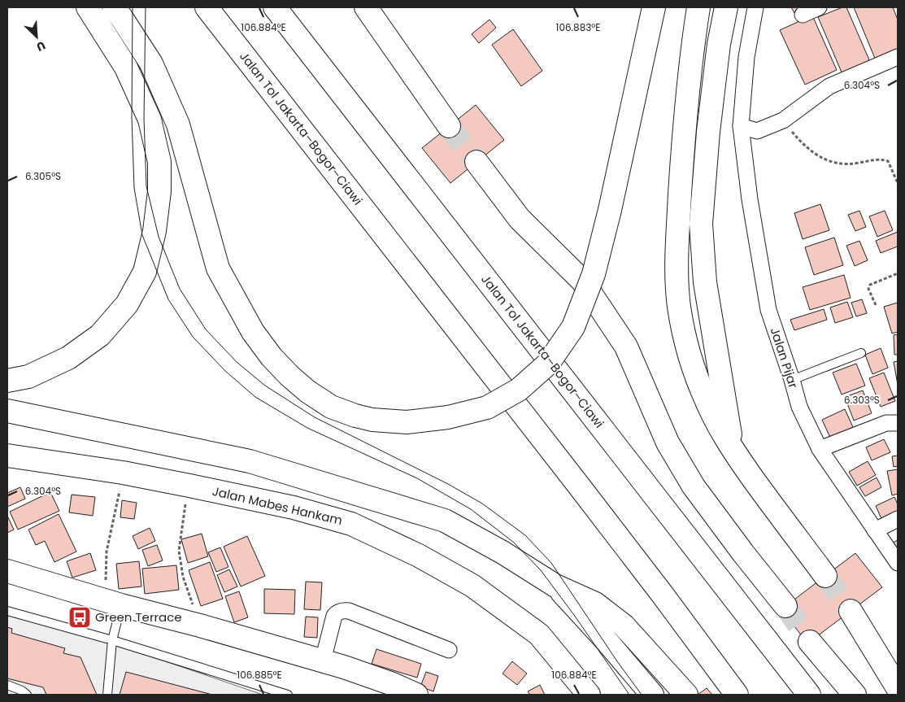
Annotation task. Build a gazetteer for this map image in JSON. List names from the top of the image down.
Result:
{
  "streets": {
    "main road": ["Jalan Tol Jakarta–Bogor–Ciawi", "Jalan Mabes Hankam"],
    "street": ["Jalan Pijar"]
  },
  "places": {
    "bus stop": ["Green Terrace"]
  },
  "north": "bottom right",
  "coordinates": [
    "106.884°E",
    "106.883°E",
    "6.304°S",
    "6.305°S",
    "6.303°S",
    "106.885°E"
  ]
}
